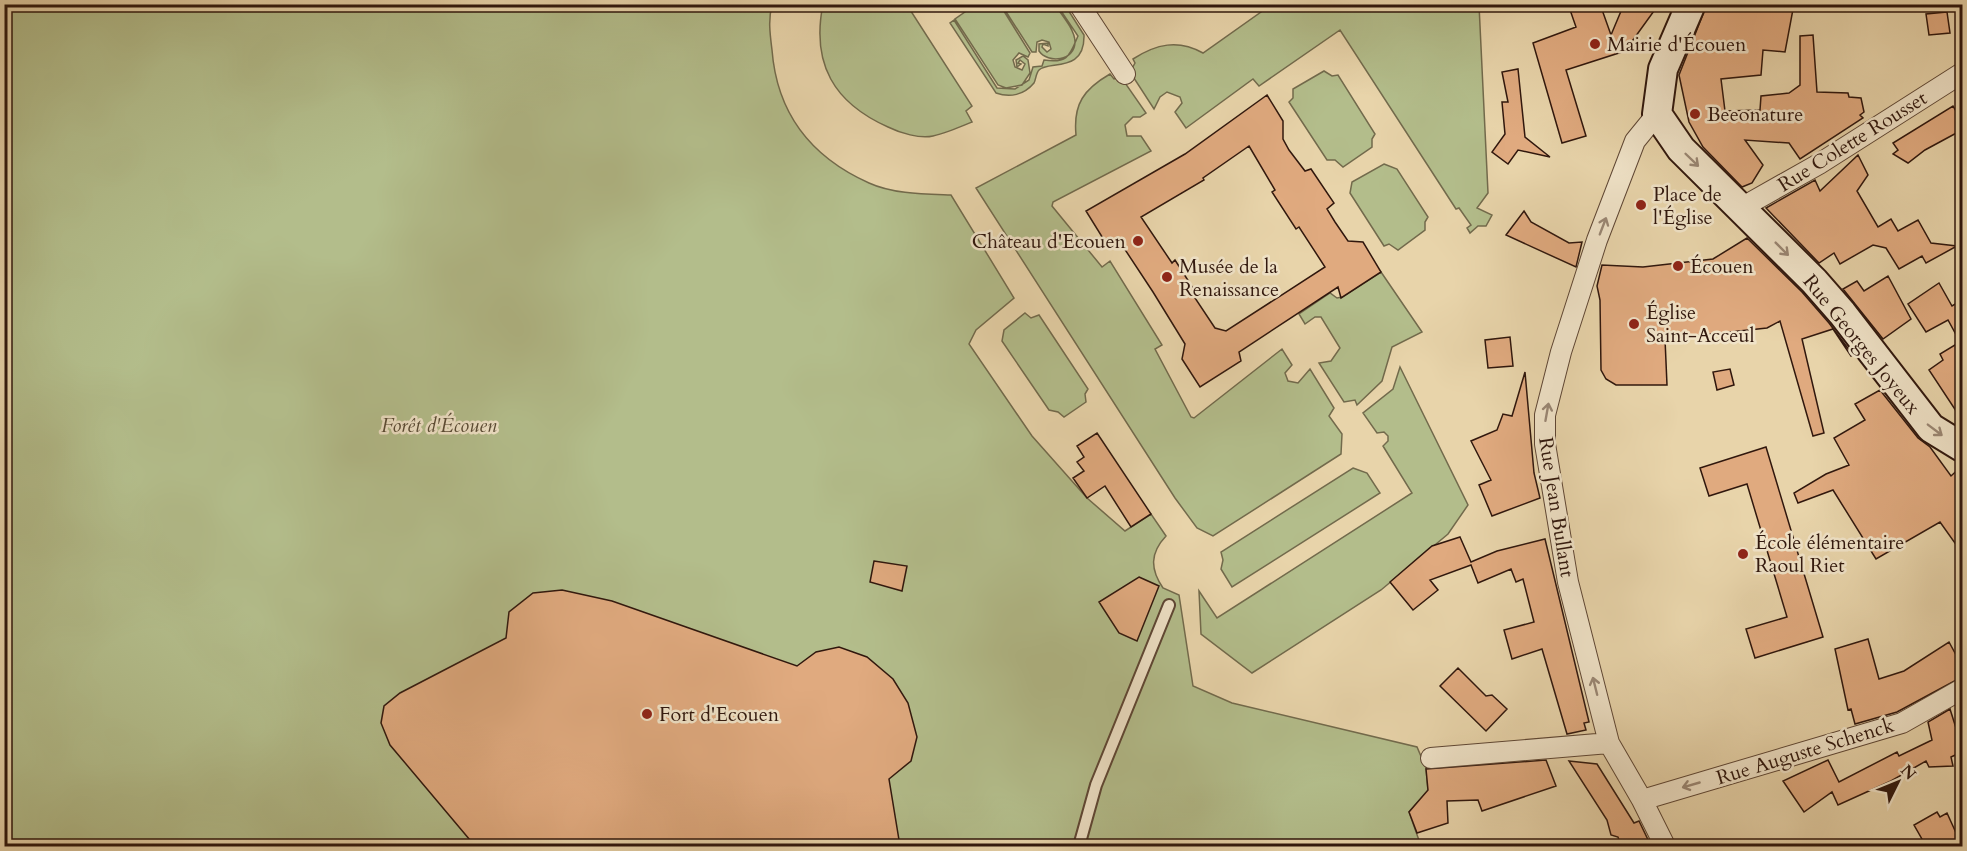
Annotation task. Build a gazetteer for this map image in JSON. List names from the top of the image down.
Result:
{
  "streets": {
    "main road": ["Rue Georges Joyeux"],
    "street": ["Rue Colette Rousset", "Rue Jean Bullant", "Rue Auguste Schenck"]
  },
  "crossings": [
    ["Rue Colette Rousset", "Rue Georges Joyeux"],
    ["Rue Jean Bullant", "Rue Auguste Schenck"]
  ],
  "one_way": ["Rue Georges Joyeux", "Rue Jean Bullant", "Rue Auguste Schenck"],
  "parks": ["Forêt d'Écouen"],
  "places": [
    "Mairie d'Écouen",
    "Beeonature",
    "Place de l'Église",
    "Château d'Ecouen",
    "Écouen",
    "Musée de la Renaissance",
    "Église Saint-Acceul",
    "École élémentaire Raoul Riet",
    "Fort d'Ecouen"
  ],
  "north": "top right"
}
